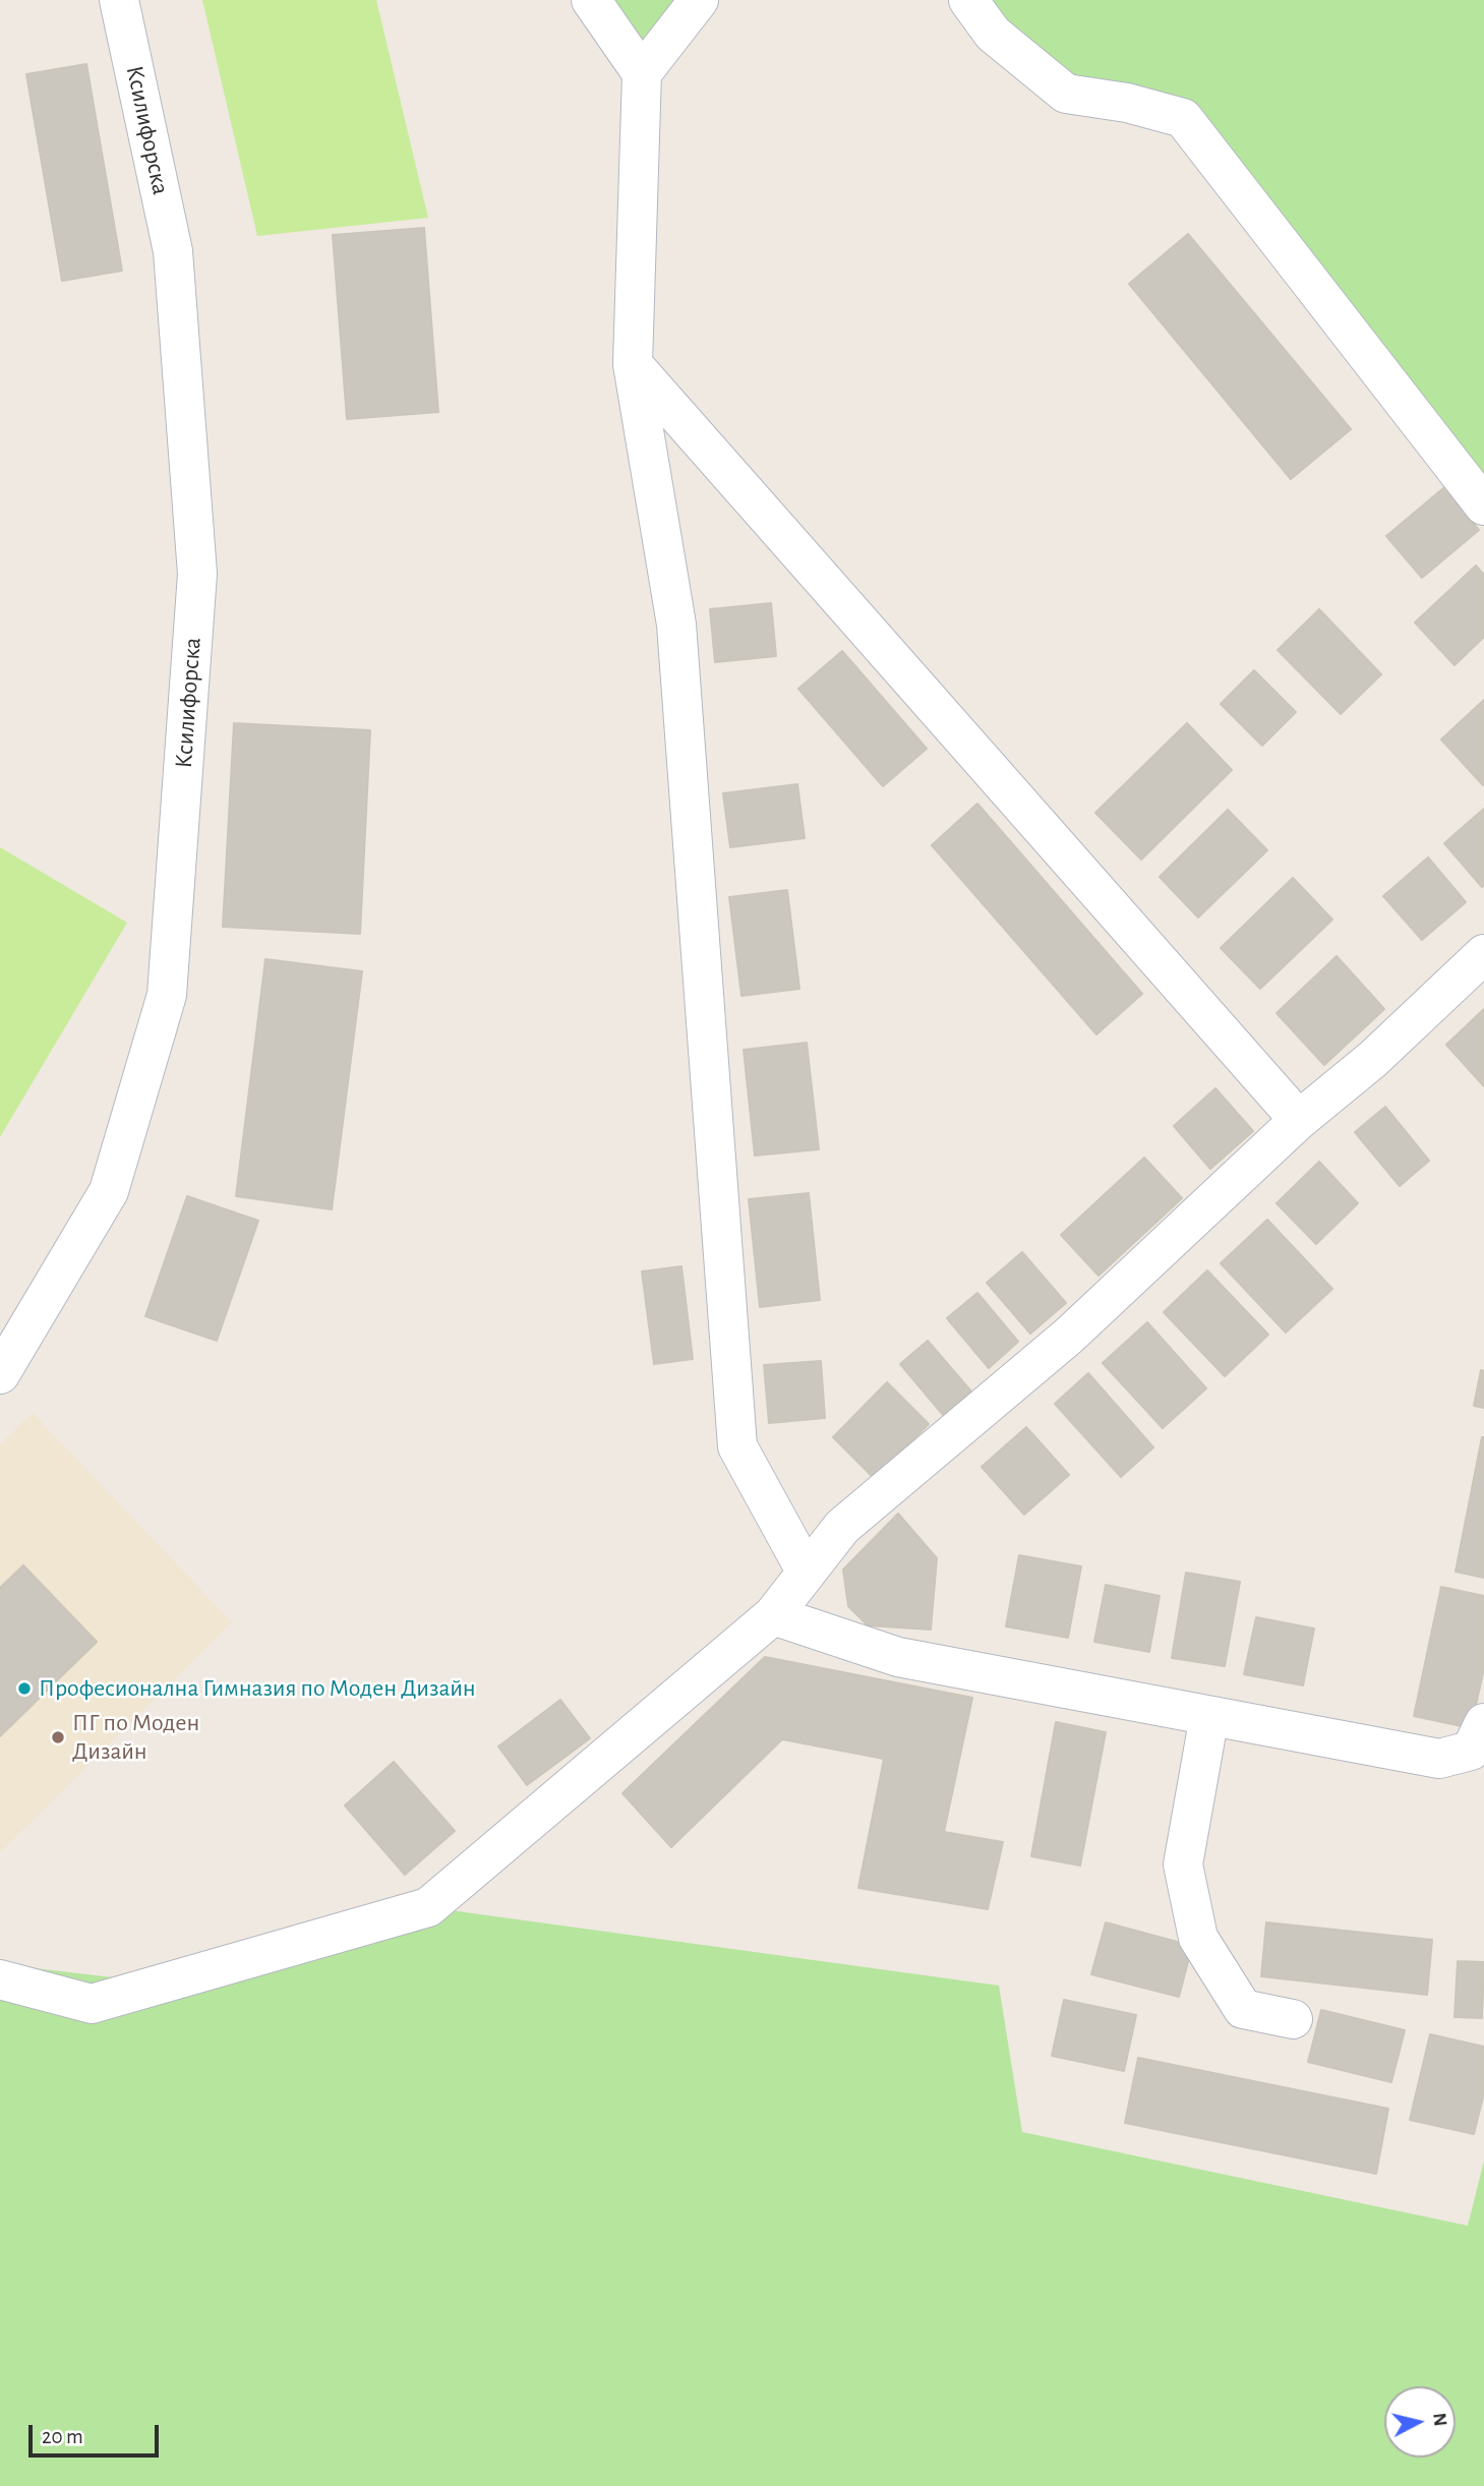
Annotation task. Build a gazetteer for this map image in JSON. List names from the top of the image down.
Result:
{
  "streets": {
    "street": ["Ксилифорска"]
  },
  "places": ["Професионална Гимназия по Моден Дизайн", "ПГ по Моден Дизайн"],
  "scale_bar": "20 m",
  "north": "right"
}
